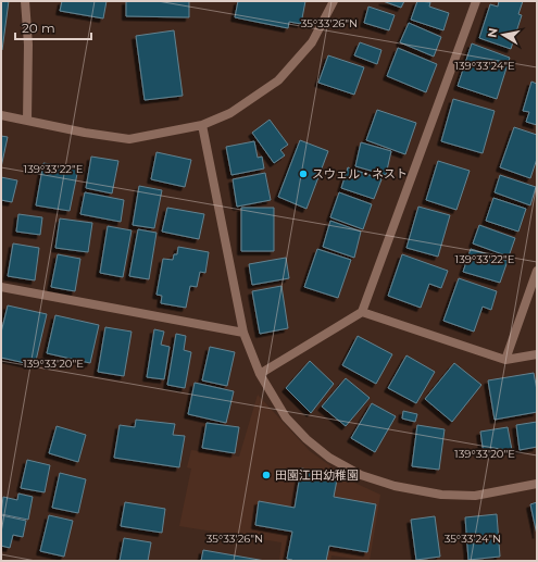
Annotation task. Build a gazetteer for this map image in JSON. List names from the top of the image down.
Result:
{
  "places": ["スウェル・ネスト", "田園江田幼稚園"],
  "scale_bar": "20 m",
  "north": "left",
  "coordinates": [
    "35°33'26\"N",
    "139°33'24\"E",
    "139°33'22\"E",
    "139°33'20\"E",
    "35°33'24\"N"
  ]
}
